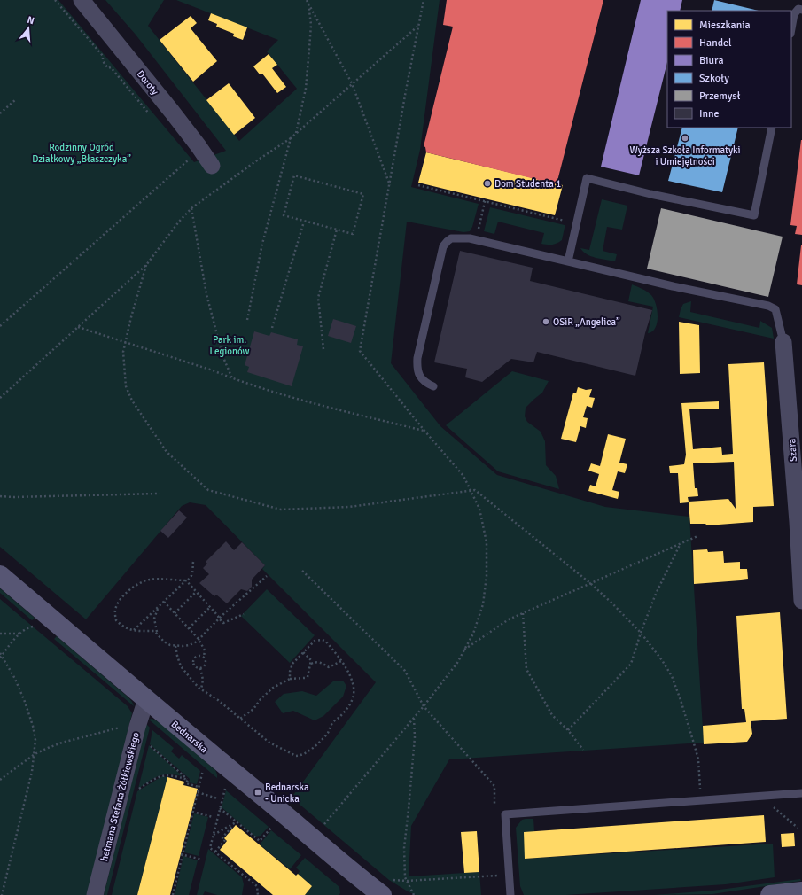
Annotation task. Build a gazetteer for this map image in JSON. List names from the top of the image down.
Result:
{
  "streets": {
    "street": [
      "Doroty",
      "Szara",
      "Bednarska",
      "hetmana Stefana Żółkiewskiego"
    ]
  },
  "crossings": [
    ["Bednarska", "hetmana Stefana Żółkiewskiego"]
  ],
  "parks": ["Rodzinny Ogród Działkowy „Błaszczyka”", "Park im. Legionów"],
  "places": {
    "other": ["Wyższa Szkoła Informatyki i Umiejętności", "Dom Studenta 1", "OSiR „Angelica”"],
    "transit": ["Bednarska - Unicka"]
  },
  "legend": [
    "Mieszkania",
    "Handel",
    "Biura",
    "Szkoły",
    "Przemysł",
    "Inne"
  ],
  "north": "top"
}
